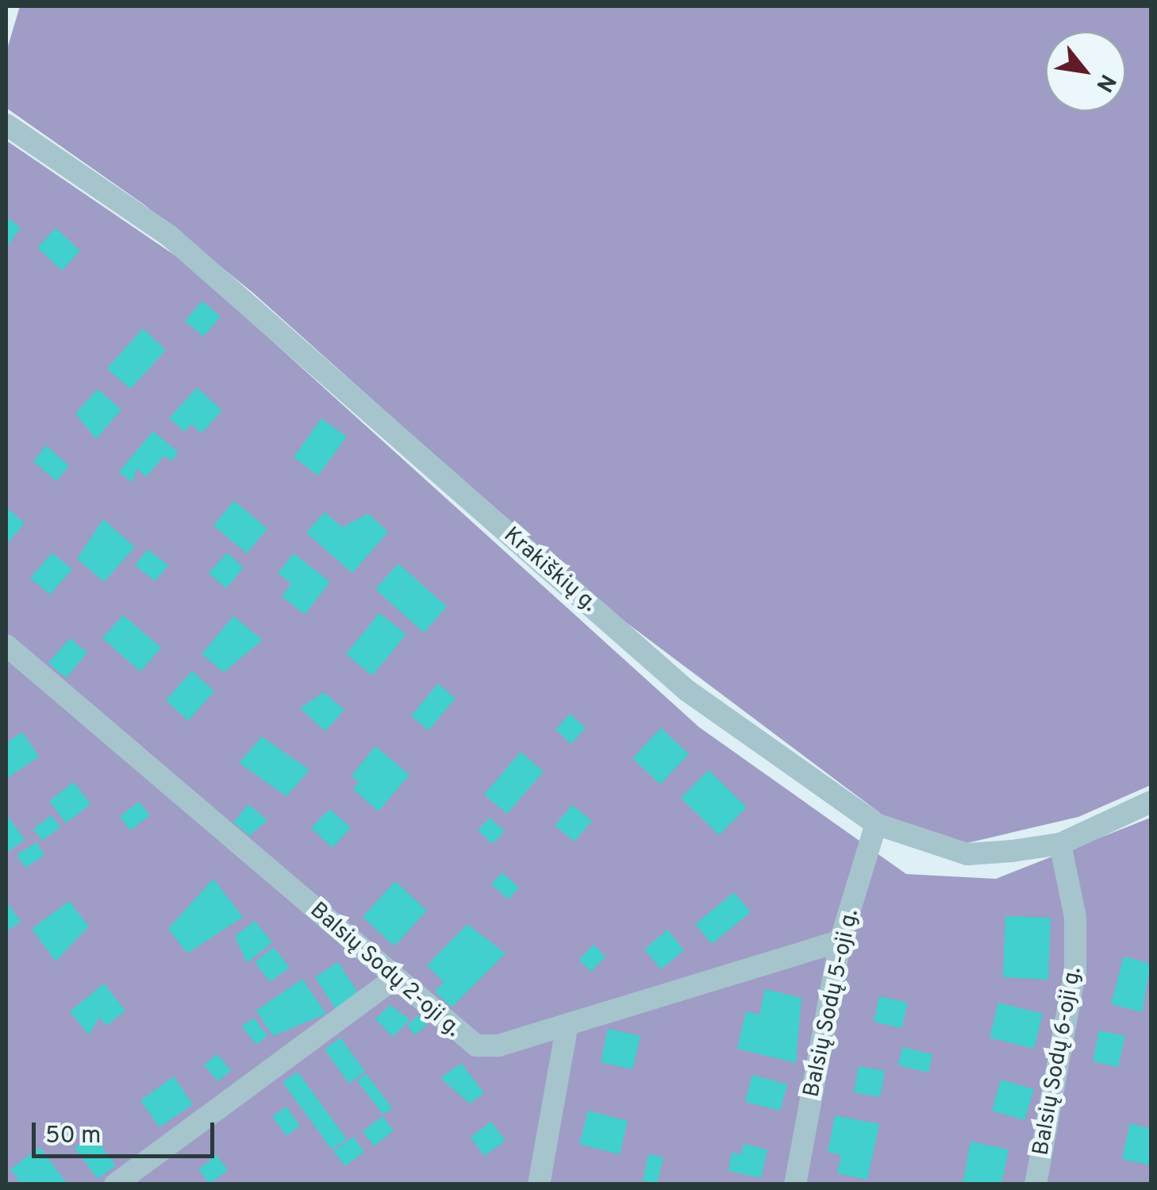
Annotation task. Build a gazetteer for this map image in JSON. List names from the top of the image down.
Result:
{
  "streets": {
    "street": [
      "Krakiškių g.",
      "Balsių Sodų 2-oji g.",
      "Balsių Sodų 5-oji g.",
      "Balsių Sodų 6-oji g."
    ]
  },
  "crossings": [
    ["Krakiškių g.", "Balsių Sodų 5-oji g."],
    ["Krakiškių g.", "Balsių Sodų 6-oji g."],
    ["Balsių Sodų 2-oji g.", "Balsių Sodų 5-oji g."]
  ],
  "scale_bar": "50 m",
  "north": "bottom right"
}
